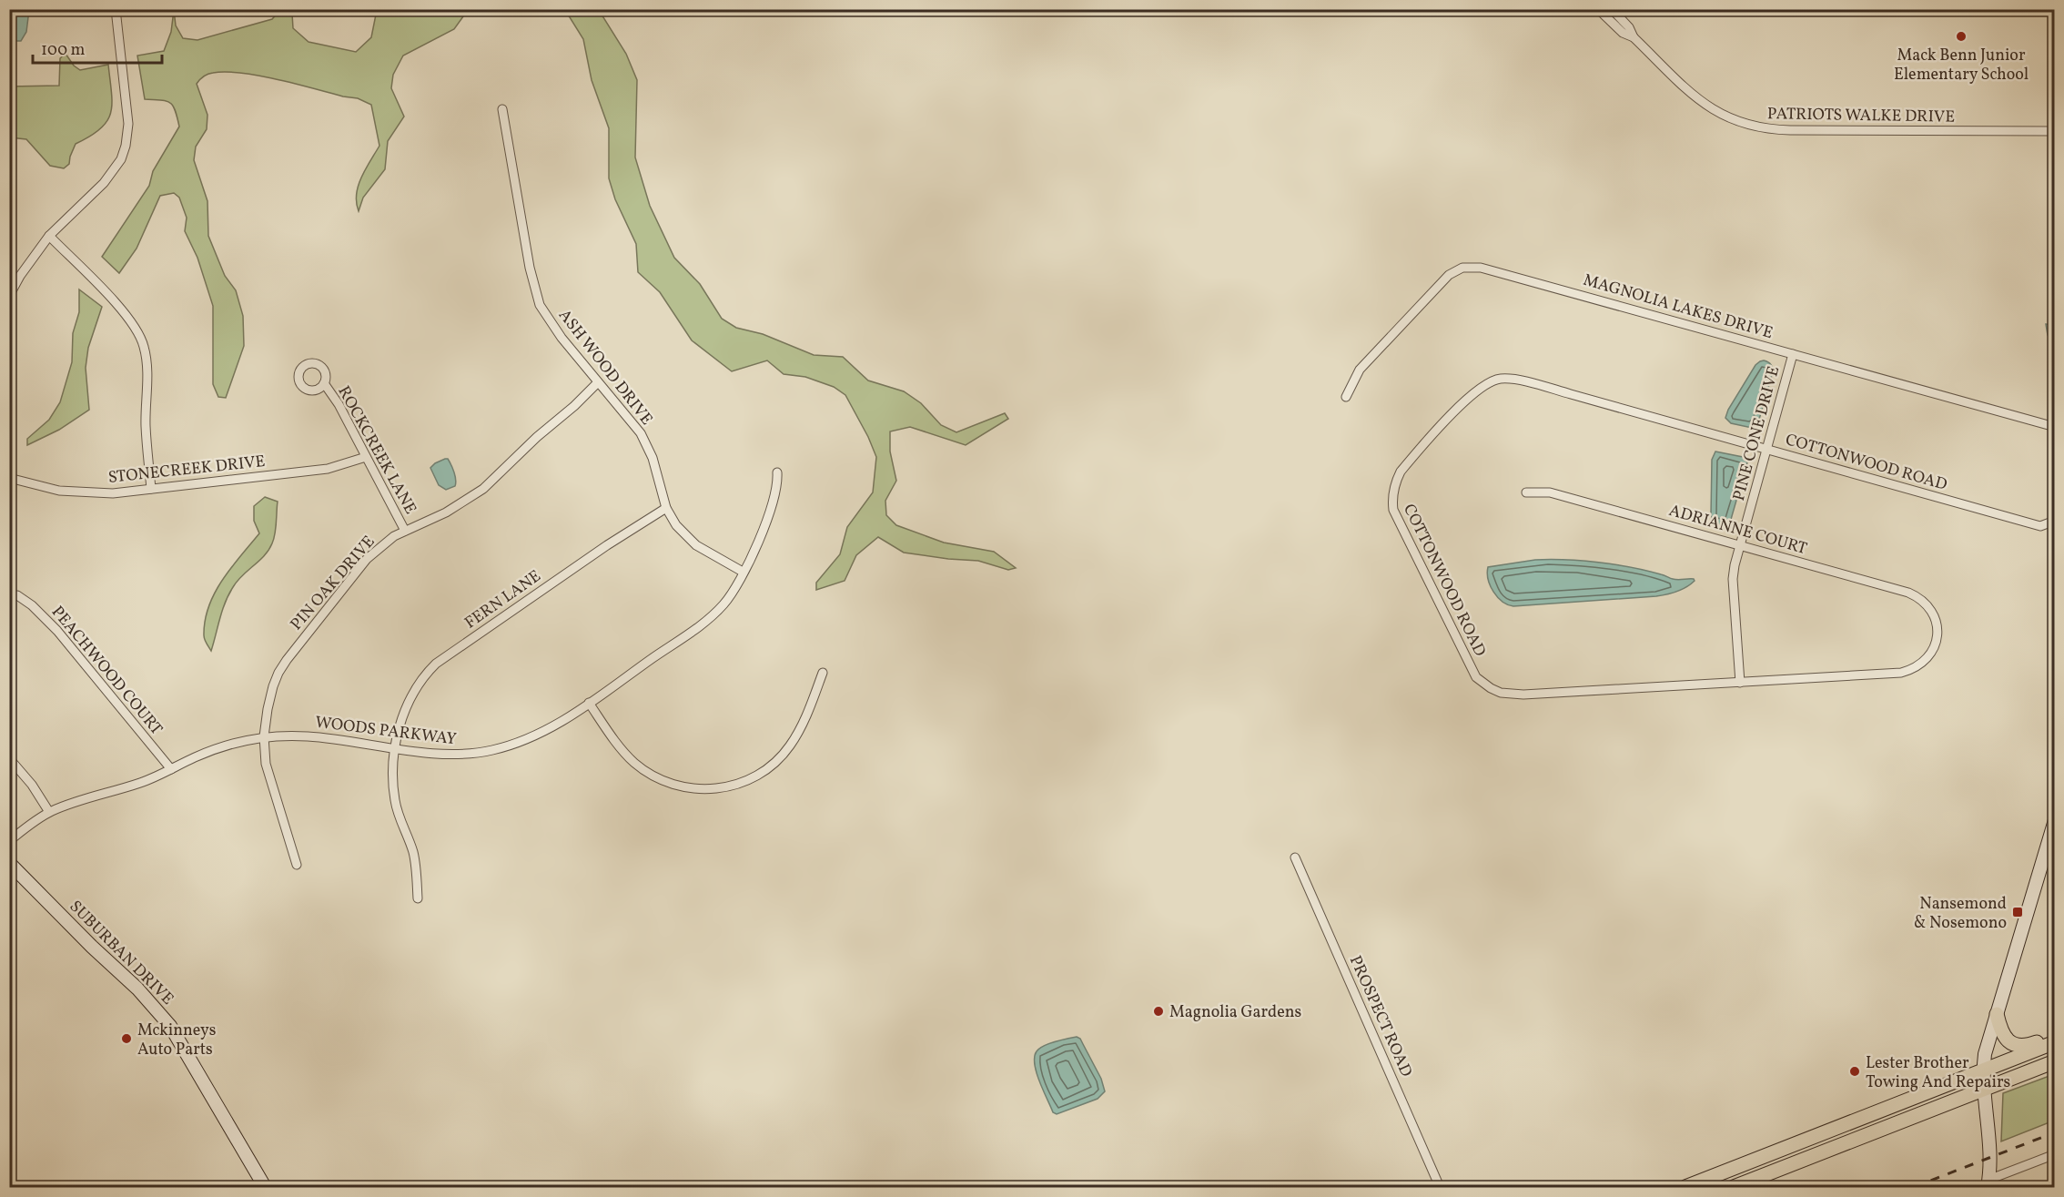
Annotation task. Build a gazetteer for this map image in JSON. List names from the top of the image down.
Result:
{
  "streets": {
    "main road": ["SUBURBAN DRIVE"],
    "street": [
      "PATRIOTS WALKE DRIVE",
      "MAGNOLIA LAKES DRIVE",
      "ASH WOOD DRIVE",
      "PINE CONE DRIVE",
      "ROCKCREEK LANE",
      "COTTONWOOD ROAD",
      "STONECREEK DRIVE",
      "ADRIANNE COURT",
      "PIN OAK DRIVE",
      "FERN LANE",
      "PEACHWOOD COURT",
      "WOODS PARKWAY",
      "PROSPECT ROAD"
    ]
  },
  "crossings": [
    ["MAGNOLIA LAKES DRIVE", "PINE CONE DRIVE"],
    ["ASH WOOD DRIVE", "PIN OAK DRIVE"],
    ["ASH WOOD DRIVE", "FERN LANE"],
    ["ASH WOOD DRIVE", "WOODS PARKWAY"],
    ["PINE CONE DRIVE", "COTTONWOOD ROAD"],
    ["PINE CONE DRIVE", "ADRIANNE COURT"],
    ["ROCKCREEK LANE", "STONECREEK DRIVE"],
    ["ROCKCREEK LANE", "PIN OAK DRIVE"],
    ["COTTONWOOD ROAD", "ADRIANNE COURT"],
    ["PIN OAK DRIVE", "WOODS PARKWAY"],
    ["FERN LANE", "WOODS PARKWAY"],
    ["PEACHWOOD COURT", "WOODS PARKWAY"]
  ],
  "places": {
    "other": [
      "Mack Benn Junior Elementary School",
      "Magnolia Gardens",
      "Mckinneys Auto Parts",
      "Lester Brother Towing And Repairs"
    ],
    "transit": ["Nansemond & Nosemono"]
  },
  "scale_bar": "100 m"
}
